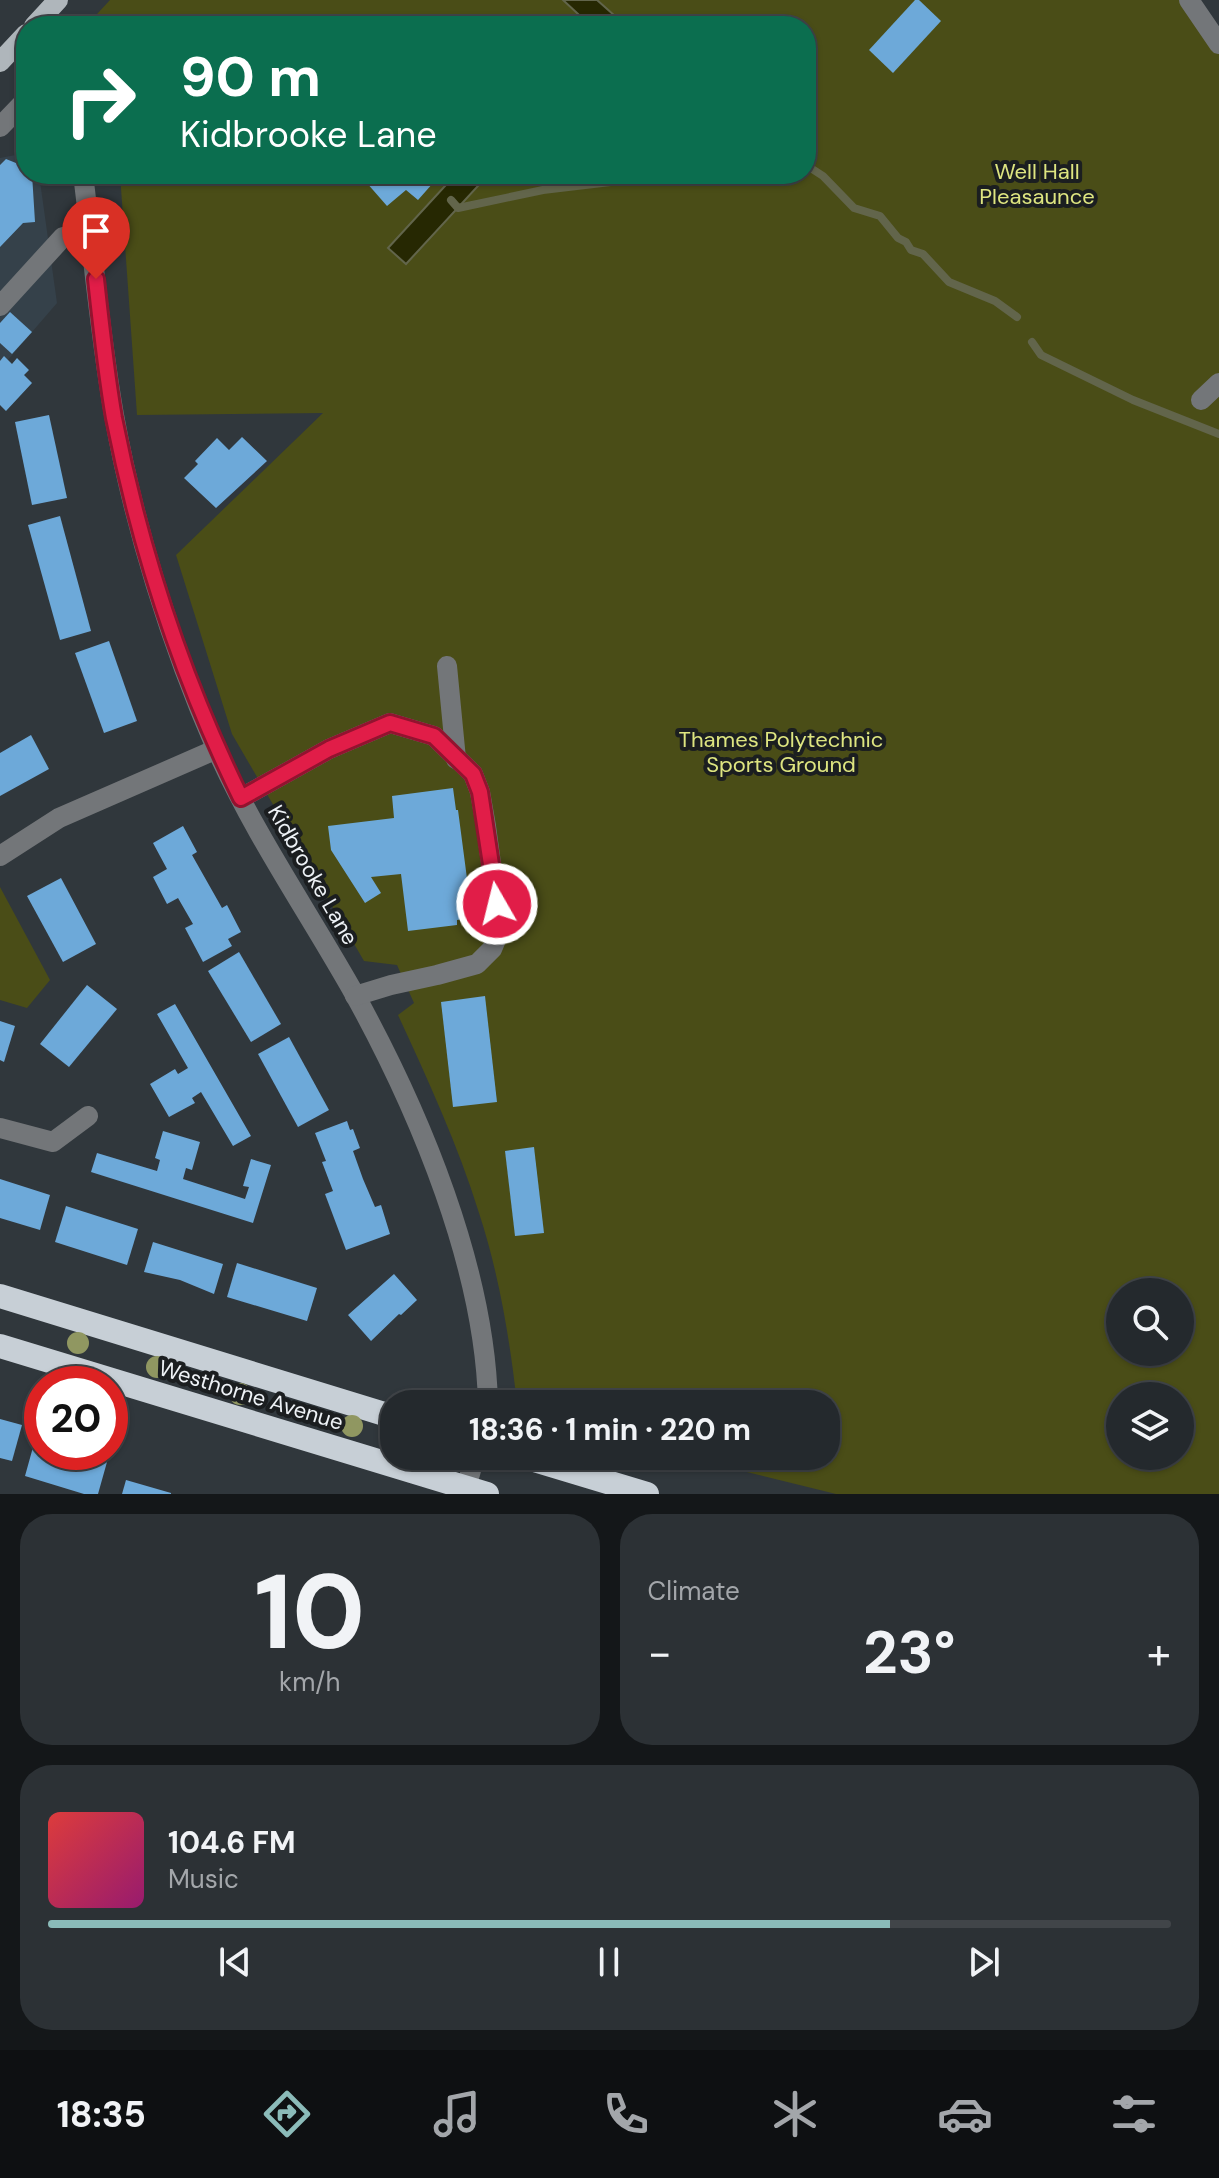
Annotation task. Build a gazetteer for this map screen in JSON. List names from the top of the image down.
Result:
{
  "streets": {
    "highway": ["Westhorne Avenue"],
    "street": ["Kidbrooke Lane"]
  },
  "parks": ["Well Hall Pleasaunce", "Thames Polytechnic Sports Ground"],
  "page": {
    "turn": ["90 m", "Kidbrooke Lane"],
    "limit": "20",
    "trip": "18:36 · 1 min · 220 m",
    "tile": [
      ["10", "km/h"],
      "Climate"
    ],
    "heat": ["−", "23°", "+"],
    "song": ["104.6 FM", "Music"],
    "tabs": "18:35"
  }
}
